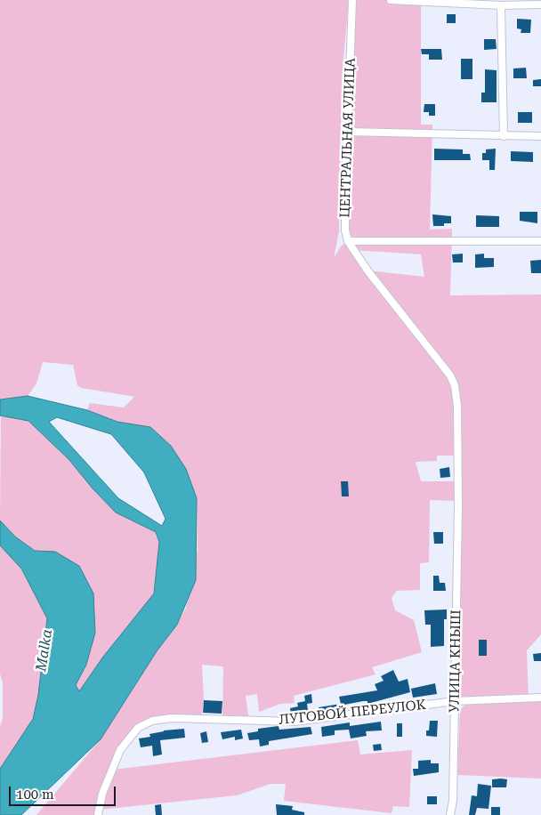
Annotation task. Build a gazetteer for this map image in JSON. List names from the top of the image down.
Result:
{
  "streets": {
    "street": ["ЦЕНТРАЛЬНАЯ УЛИЦА", "УЛИЦА КНЫШ", "ЛУГОВОЙ ПЕРЕУЛОК"]
  },
  "crossings": [
    ["ЦЕНТРАЛЬНАЯ УЛИЦА", "УЛИЦА КНЫШ"],
    ["УЛИЦА КНЫШ", "ЛУГОВОЙ ПЕРЕУЛОК"]
  ],
  "water": ["Malka"],
  "scale_bar": "100 m"
}
